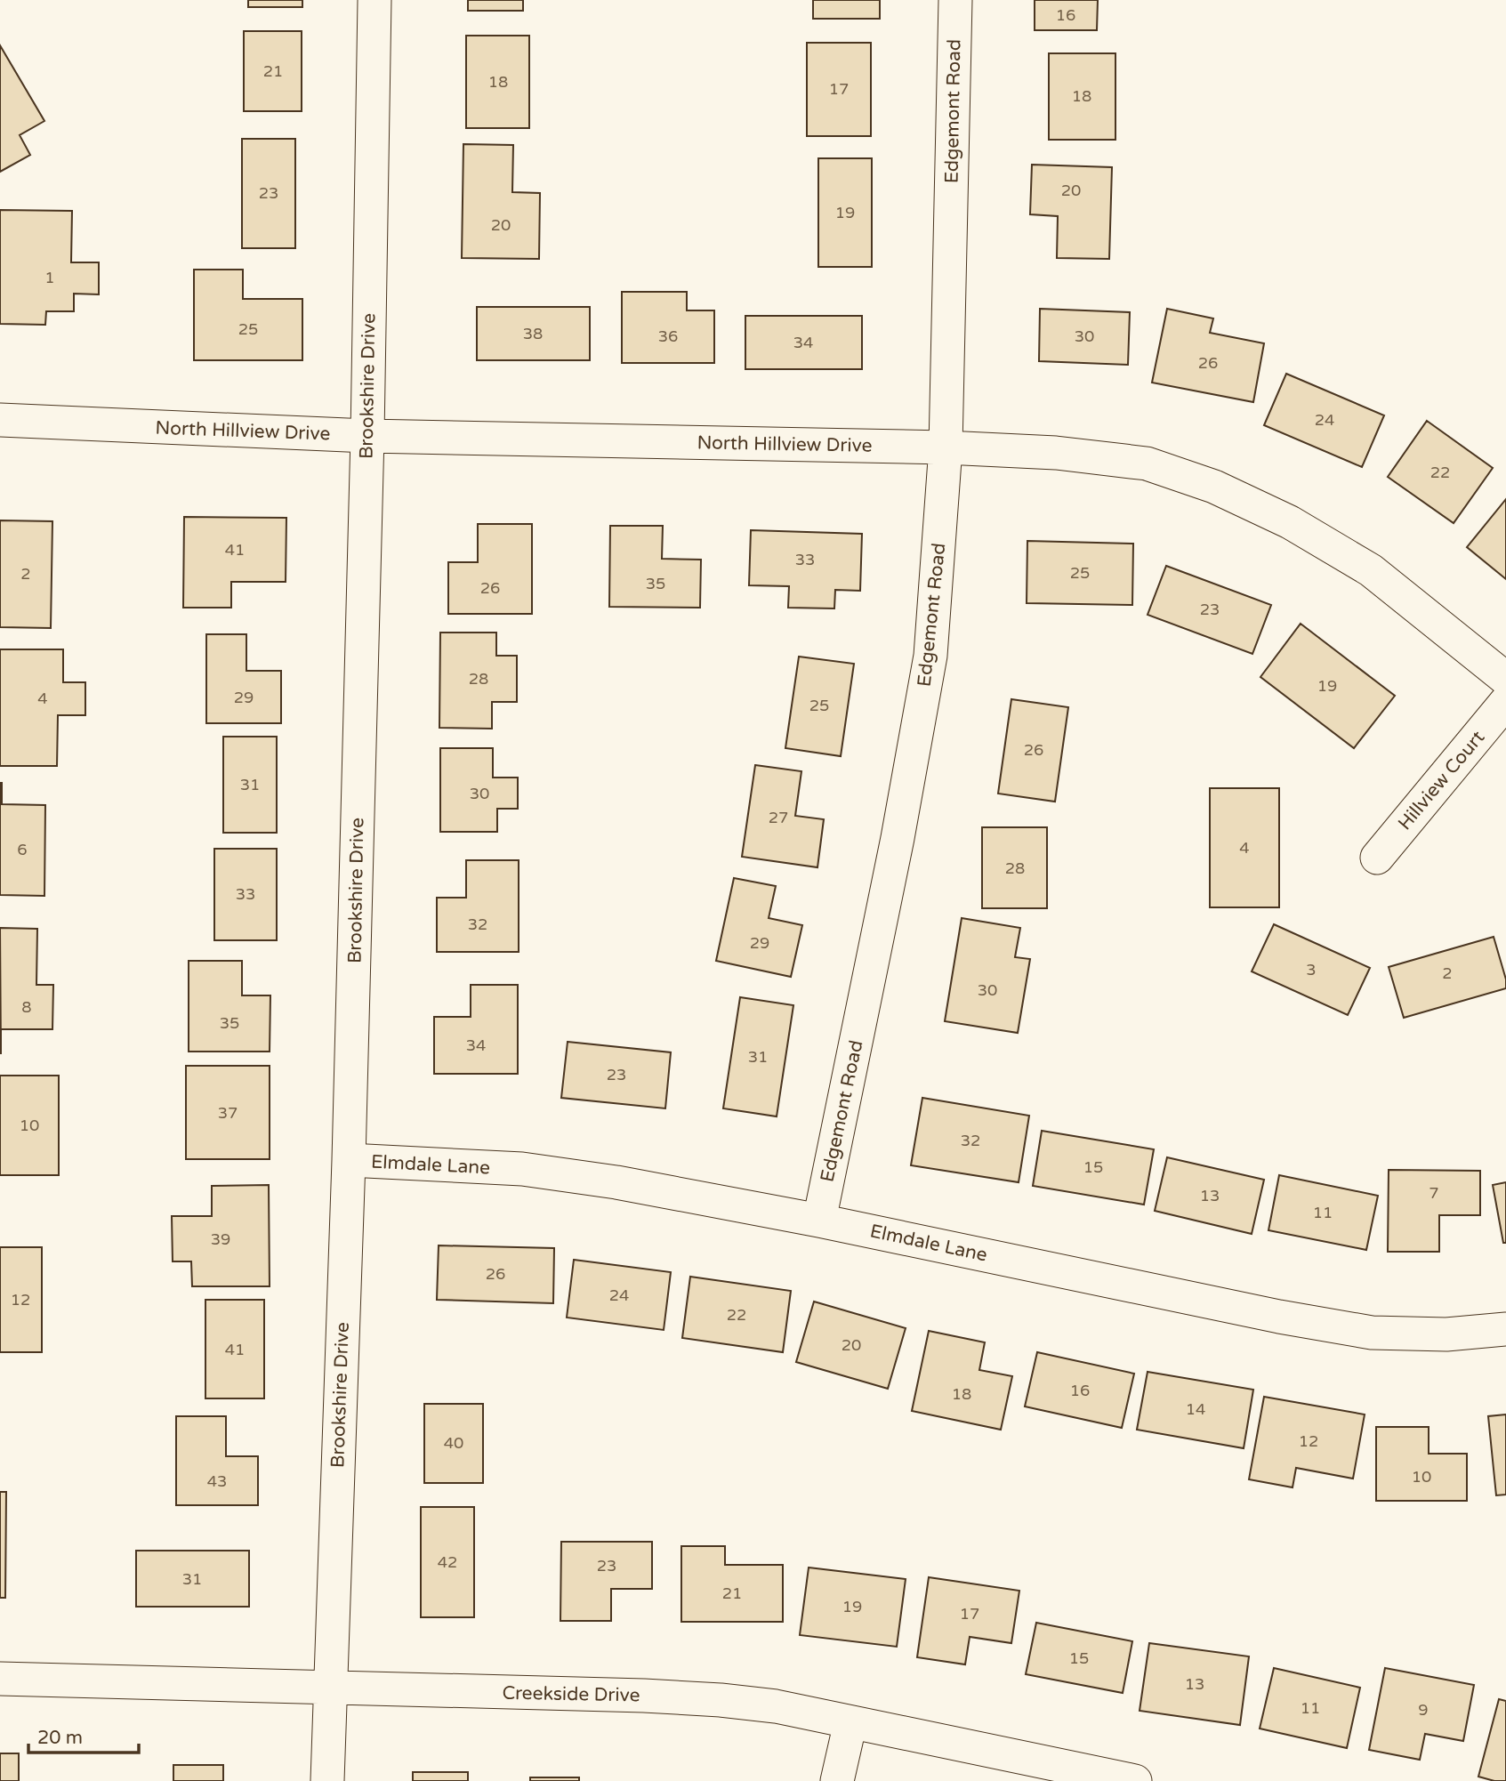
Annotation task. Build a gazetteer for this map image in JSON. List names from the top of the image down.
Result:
{
  "streets": {
    "street": [
      "Edgemont Road",
      "Brookshire Drive",
      "North Hillview Drive",
      "Hillview Court",
      "Elmdale Lane",
      "Creekside Drive"
    ]
  },
  "crossings": [
    ["Edgemont Road", "North Hillview Drive"],
    ["Edgemont Road", "Elmdale Lane"],
    ["Brookshire Drive", "North Hillview Drive"],
    ["Brookshire Drive", "Elmdale Lane"],
    ["Brookshire Drive", "Creekside Drive"]
  ],
  "house_numbers": [
    "16",
    "21",
    "18",
    "17",
    "18",
    "20",
    "23",
    "19",
    "20",
    "1",
    "25",
    "38",
    "36",
    "30",
    "34",
    "26",
    "24",
    "22",
    "41",
    "33",
    "25",
    "2",
    "35",
    "26",
    "23",
    "28",
    "19",
    "29",
    "4",
    "25",
    "26",
    "31",
    "30",
    "27",
    "4",
    "6",
    "28",
    "33",
    "32",
    "29",
    "3",
    "2",
    "30",
    "8",
    "35",
    "34",
    "31",
    "23",
    "37",
    "10",
    "32",
    "15",
    "7",
    "13",
    "11",
    "39",
    "26",
    "24",
    "12",
    "22",
    "20",
    "41",
    "16",
    "18",
    "14",
    "12",
    "40",
    "10",
    "43",
    "42",
    "23",
    "31",
    "21",
    "19",
    "17",
    "15",
    "13",
    "11",
    "9"
  ],
  "scale_bar": "20 m"
}
